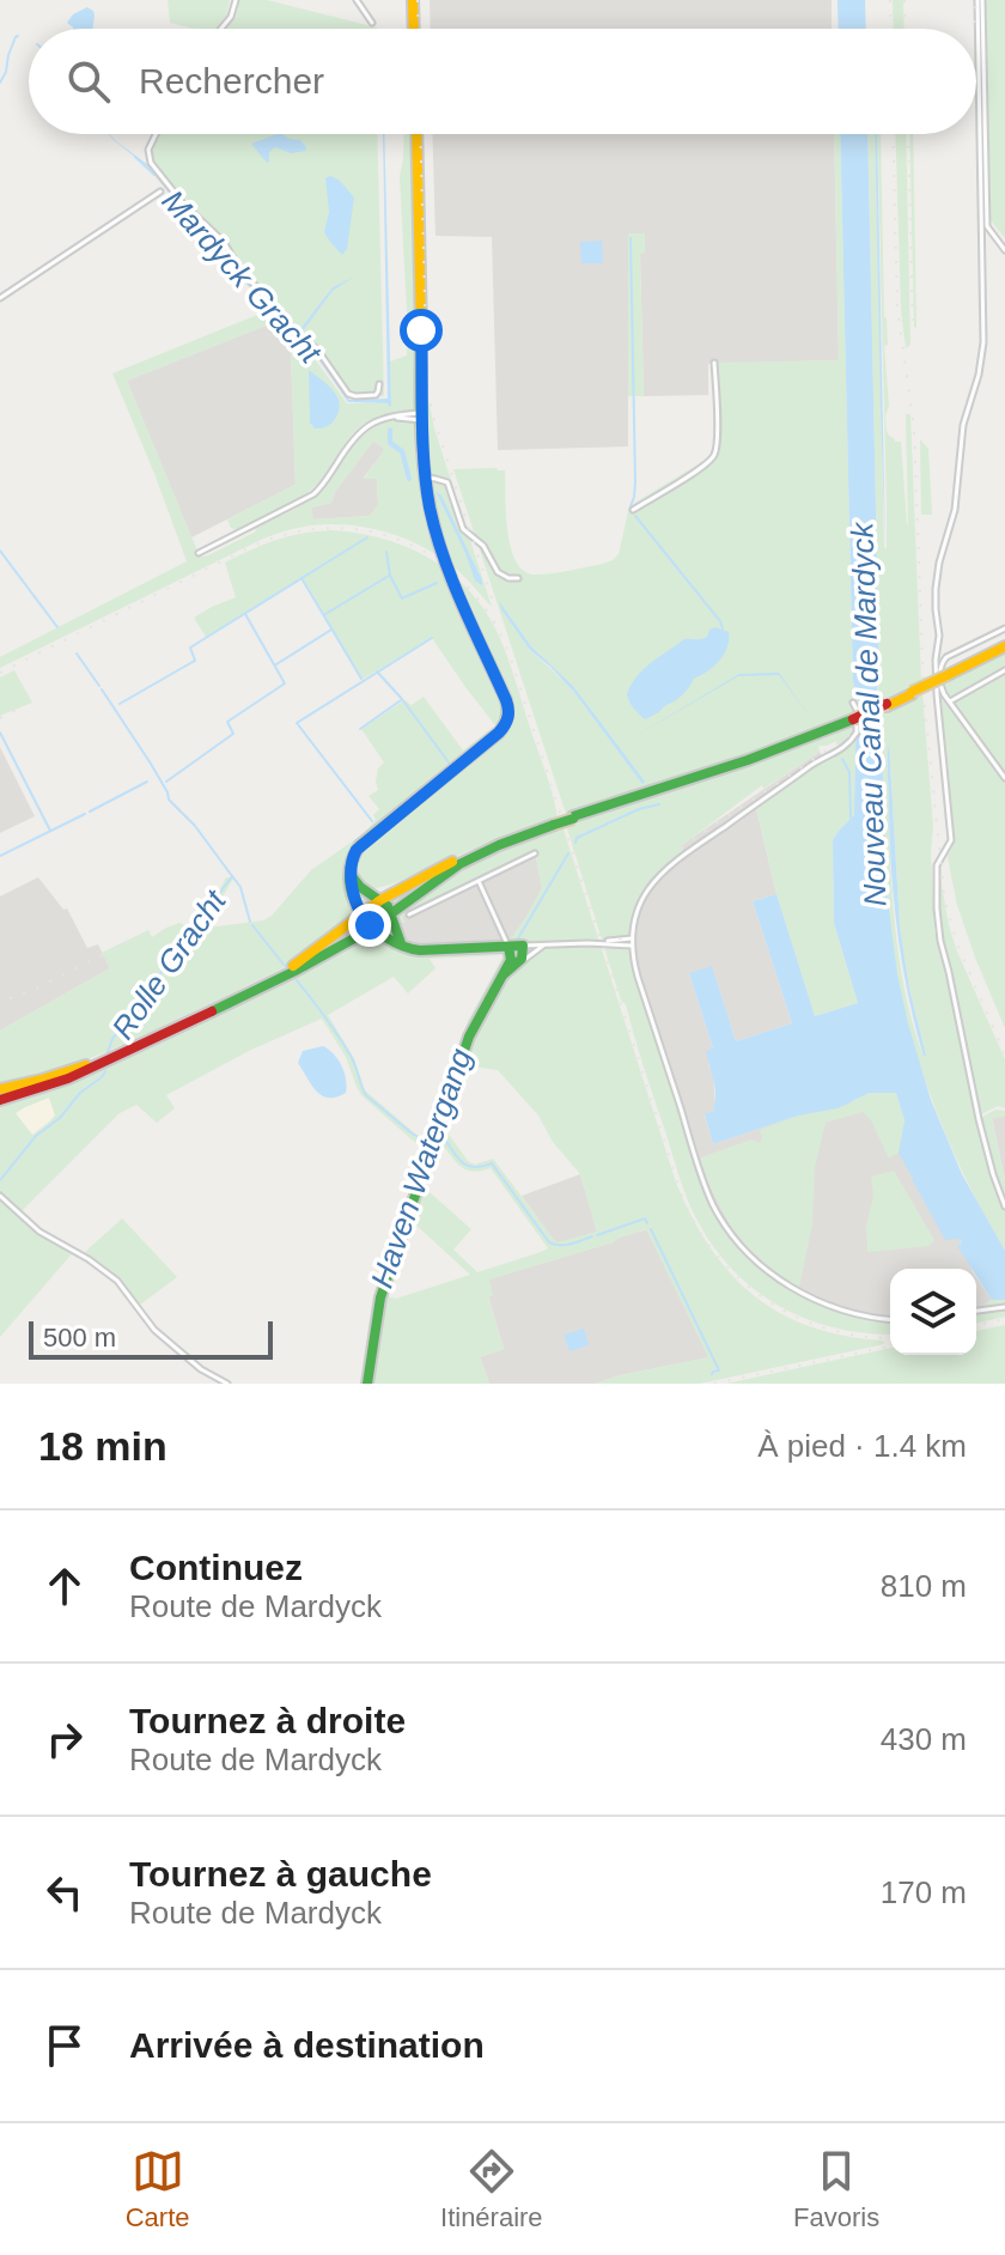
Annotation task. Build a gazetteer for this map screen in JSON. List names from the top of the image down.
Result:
{
  "water": [
    "Mardyck Gracht",
    "Nouveau Canal de Mardyck",
    "Rolle Gracht",
    "Haven Watergang"
  ],
  "scale_bar": "500 m",
  "page": {
    "search": "Rechercher",
    "scale": "500 m",
    "heading": ["18 min", "À pied · 1.4 km"],
    "list": [
      ["Continuez", "Route de Mardyck", "810 m"],
      ["Tournez à droite", "Route de Mardyck", "430 m"],
      ["Tournez à gauche", "Route de Mardyck", "170 m"],
      "Arrivée à destination"
    ],
    "nav": ["Carte", "Itinéraire", "Favoris"]
  }
}
